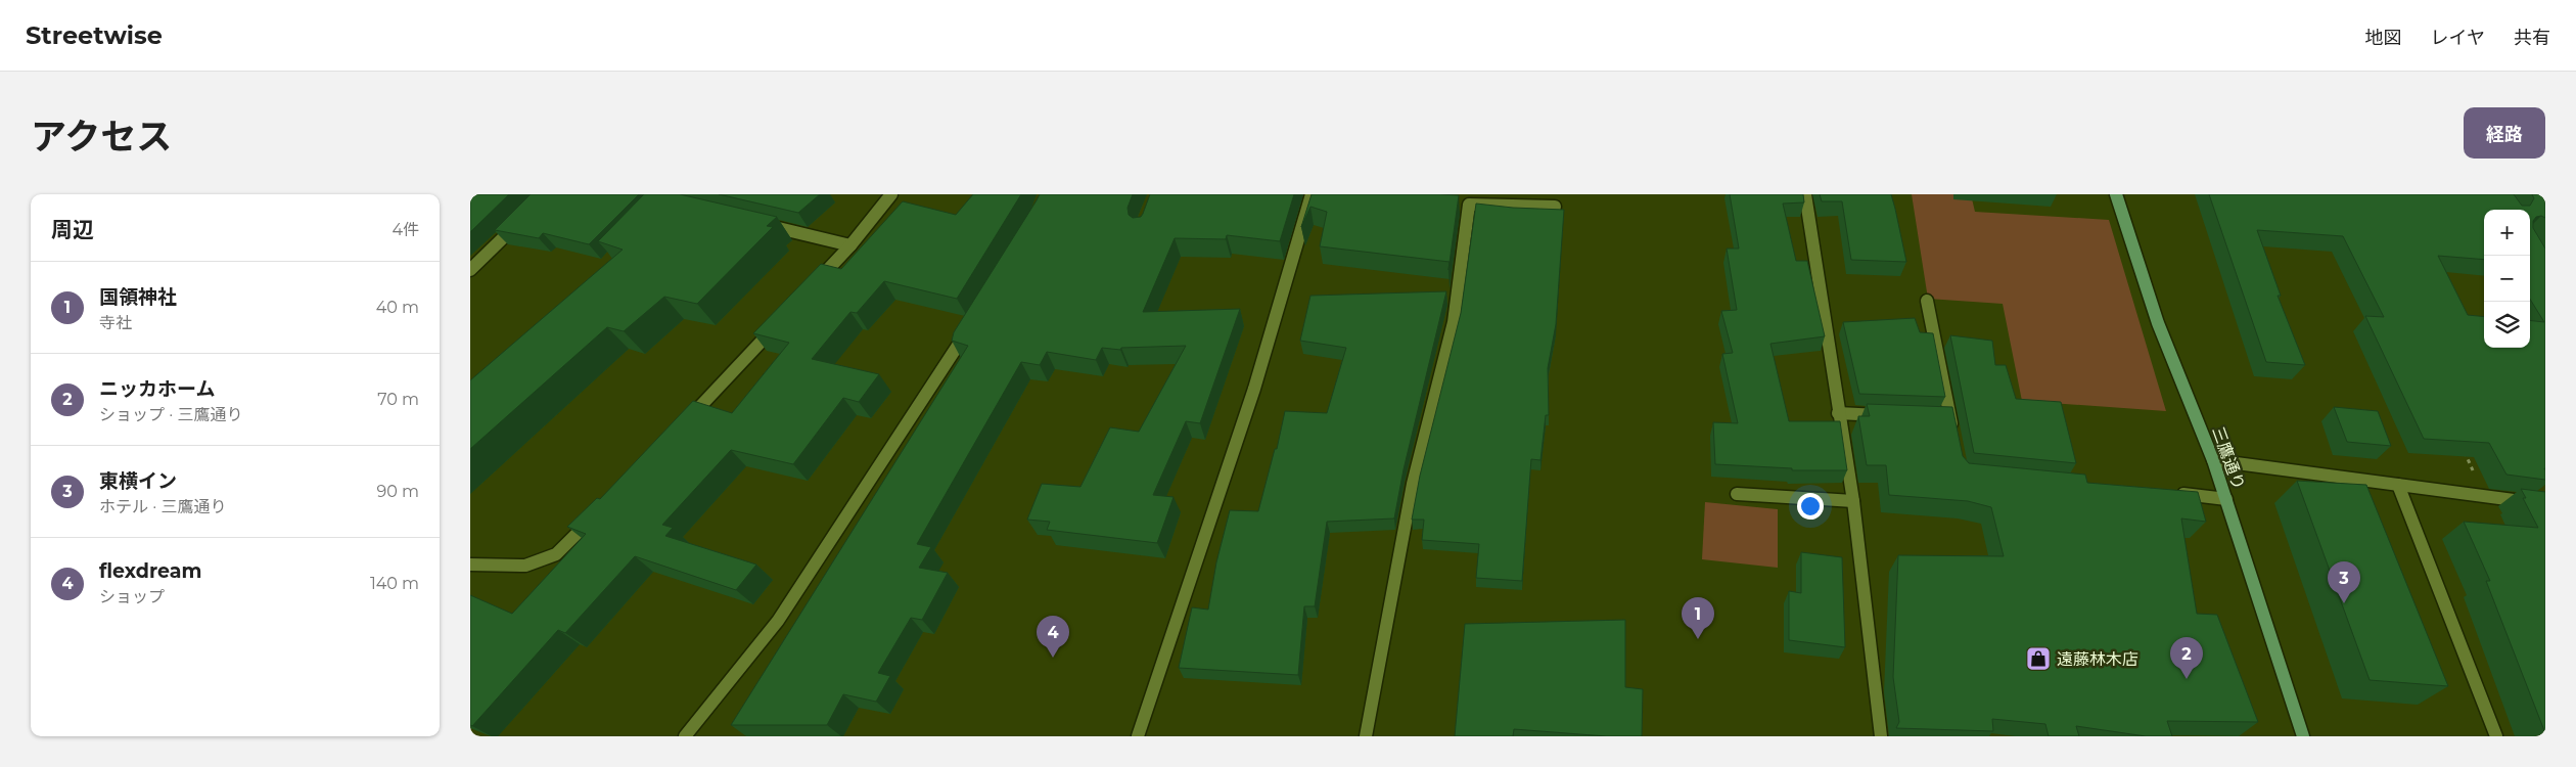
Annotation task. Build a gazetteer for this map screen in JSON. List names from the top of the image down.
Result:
{
  "streets": {
    "main road": ["三鷹通り"]
  },
  "places": {
    "shop": ["遠藤林木店"]
  },
  "page": {
    "header": "Streetwise",
    "nav": ["地図", "レイヤ", "共有"],
    "title": "アクセス",
    "buttons": "経路",
    "heading": ["周辺", "4件"],
    "map_buttons": ["+", "−"],
    "list": [
      {
        "mark": "1",
        "name": "国領神社",
        "note": "寺社",
        "value": "40 m"
      },
      {
        "mark": "2",
        "name": "ニッカホーム",
        "note": "ショップ · 三鷹通り",
        "value": "70 m"
      },
      {
        "mark": "3",
        "name": "東横イン",
        "note": "ホテル · 三鷹通り",
        "value": "90 m"
      },
      {
        "mark": "4",
        "name": "flexdream",
        "note": "ショップ",
        "value": "140 m"
      }
    ],
    "pins": [
      "3",
      "1",
      "4",
      "2"
    ]
  }
}
